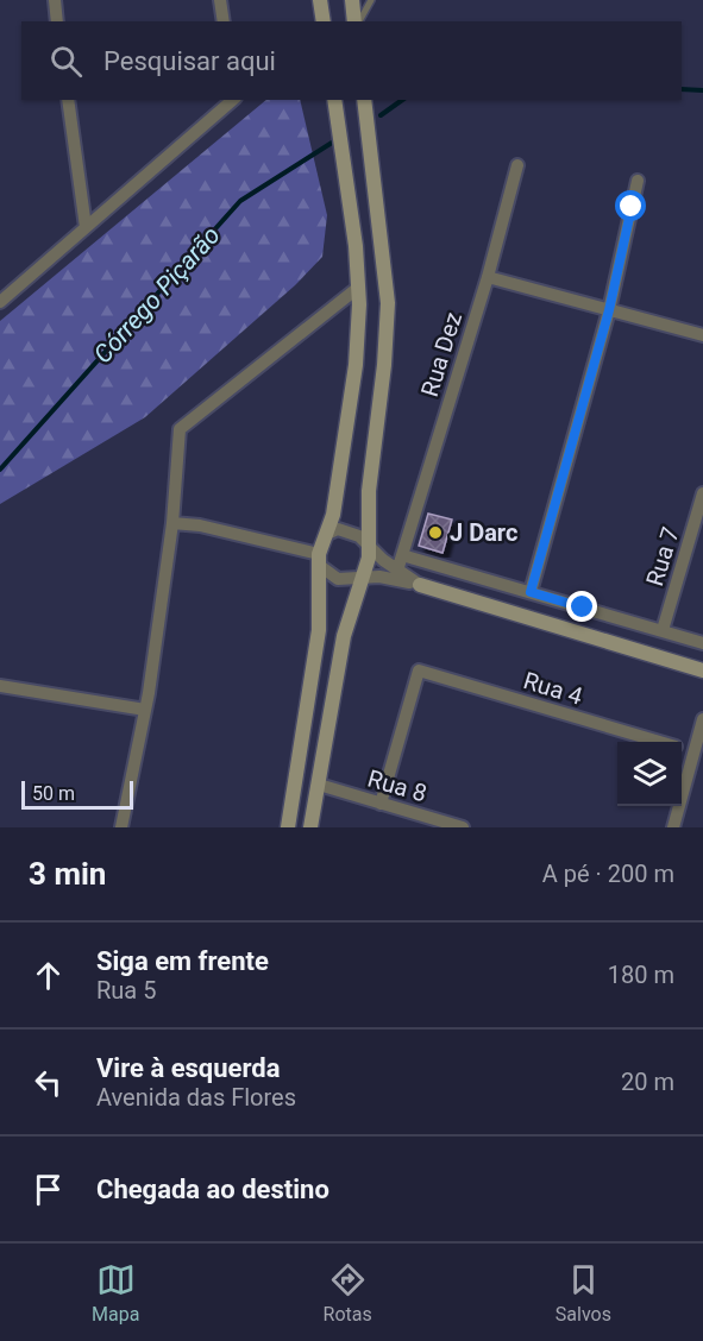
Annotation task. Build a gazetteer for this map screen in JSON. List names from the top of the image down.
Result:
{
  "streets": {
    "street": [
      "Rua Dez",
      "Rua 7",
      "Rua 4",
      "Rua 8"
    ]
  },
  "crossings": [
    ["Rua 4", "Rua 8"]
  ],
  "water": ["Córrego Piçarão"],
  "places": ["J Darc"],
  "scale_bar": "50 m",
  "page": {
    "search": "Pesquisar aqui",
    "scale": "50 m",
    "heading": ["3 min", "A pé · 200 m"],
    "list": [
      ["Siga em frente", "Rua 5", "180 m"],
      ["Vire à esquerda", "Avenida das Flores", "20 m"],
      "Chegada ao destino"
    ],
    "nav": ["Mapa", "Rotas", "Salvos"]
  }
}
